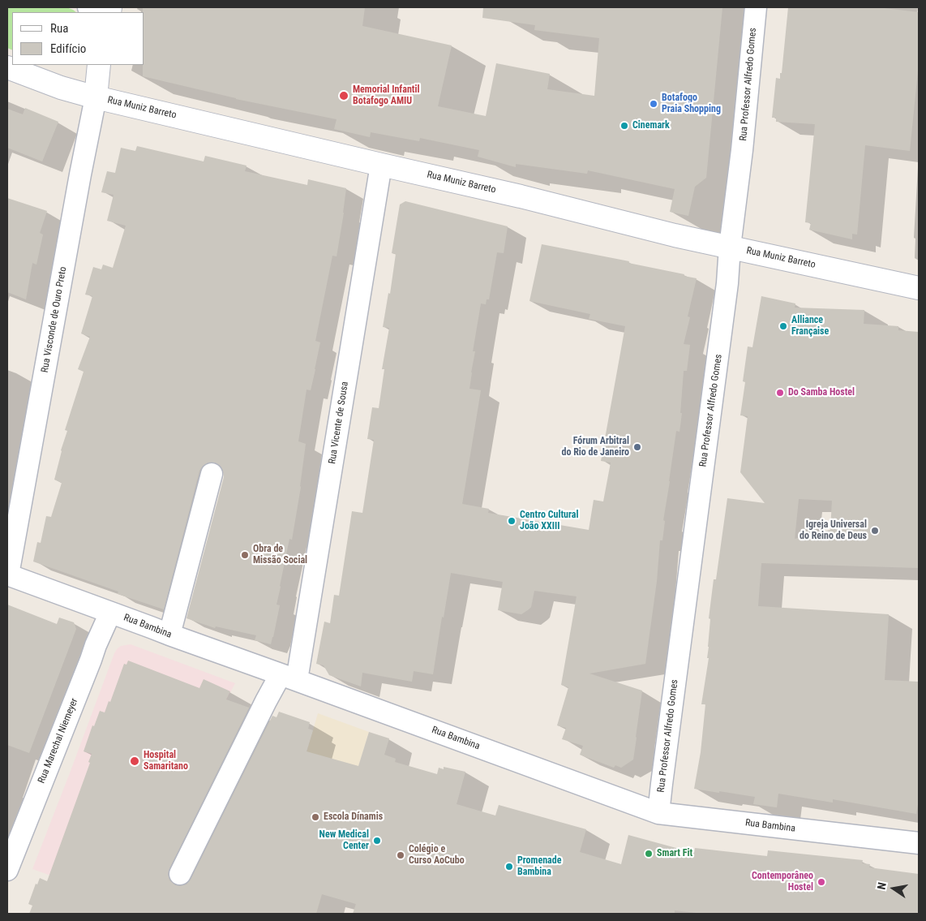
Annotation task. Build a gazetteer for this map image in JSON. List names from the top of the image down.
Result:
{
  "streets": {
    "main road": ["Rua Muniz Barreto", "Rua Visconde de Ouro Preto"],
    "street": [
      "Rua Professor Alfredo Gomes",
      "Rua Vicente de Sousa",
      "Rua Bambina",
      "Rua Marechal Niemeyer"
    ]
  },
  "crossings": [
    ["Rua Professor Alfredo Gomes", "Rua Muniz Barreto"],
    ["Rua Professor Alfredo Gomes", "Rua Bambina"],
    ["Rua Muniz Barreto", "Rua Visconde de Ouro Preto"],
    ["Rua Muniz Barreto", "Rua Vicente de Sousa"],
    ["Rua Visconde de Ouro Preto", "Rua Bambina"],
    ["Rua Vicente de Sousa", "Rua Bambina"],
    ["Rua Bambina", "Rua Marechal Niemeyer"]
  ],
  "places": [
    "Memorial Infantil Botafogo AMIU",
    "Botafogo Praia Shopping",
    "Cinemark",
    "Alliance Française",
    "Do Samba Hostel",
    "Fórum Arbitral do Rio de Janeiro",
    "Centro Cultural João XXIII",
    "Igreja Universal do Reino de Deus",
    "Obra de Missão Social",
    "Hospital Samaritano",
    "Escola Dínamis",
    "New Medical Center",
    "Smart Fit",
    "Colégio e Curso AoCubo",
    "Promenade Bambina",
    "Contemporâneo Hostel"
  ],
  "legend": ["Rua", "Edifício"],
  "north": "left"
}
